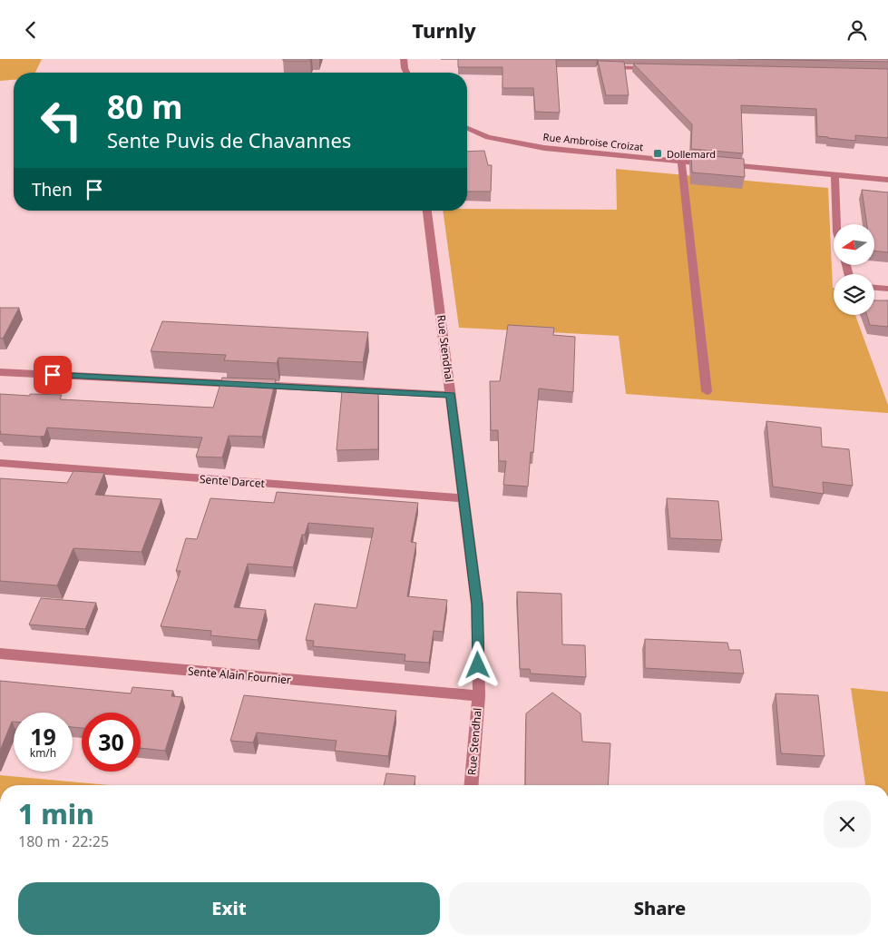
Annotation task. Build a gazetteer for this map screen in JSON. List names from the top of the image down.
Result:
{
  "streets": {
    "street": [
      "Rue Ambroise Croizat",
      "Rue Stendhal",
      "Sente Darcet",
      "Sente Alain Fournier"
    ]
  },
  "crossings": [
    ["Rue Stendhal", "Sente Darcet"],
    ["Rue Stendhal", "Sente Alain Fournier"]
  ],
  "places": {
    "transit": ["Dollemard"]
  },
  "north": "left",
  "page": {
    "header": "Turnly",
    "turn": ["80 m", "Sente Puvis de Chavannes"],
    "then": "Then",
    "speed": "19 km/h",
    "limit": "30",
    "heading": ["1 min", "180 m · 22:25"],
    "buttons": ["Exit", "Share"]
  }
}
